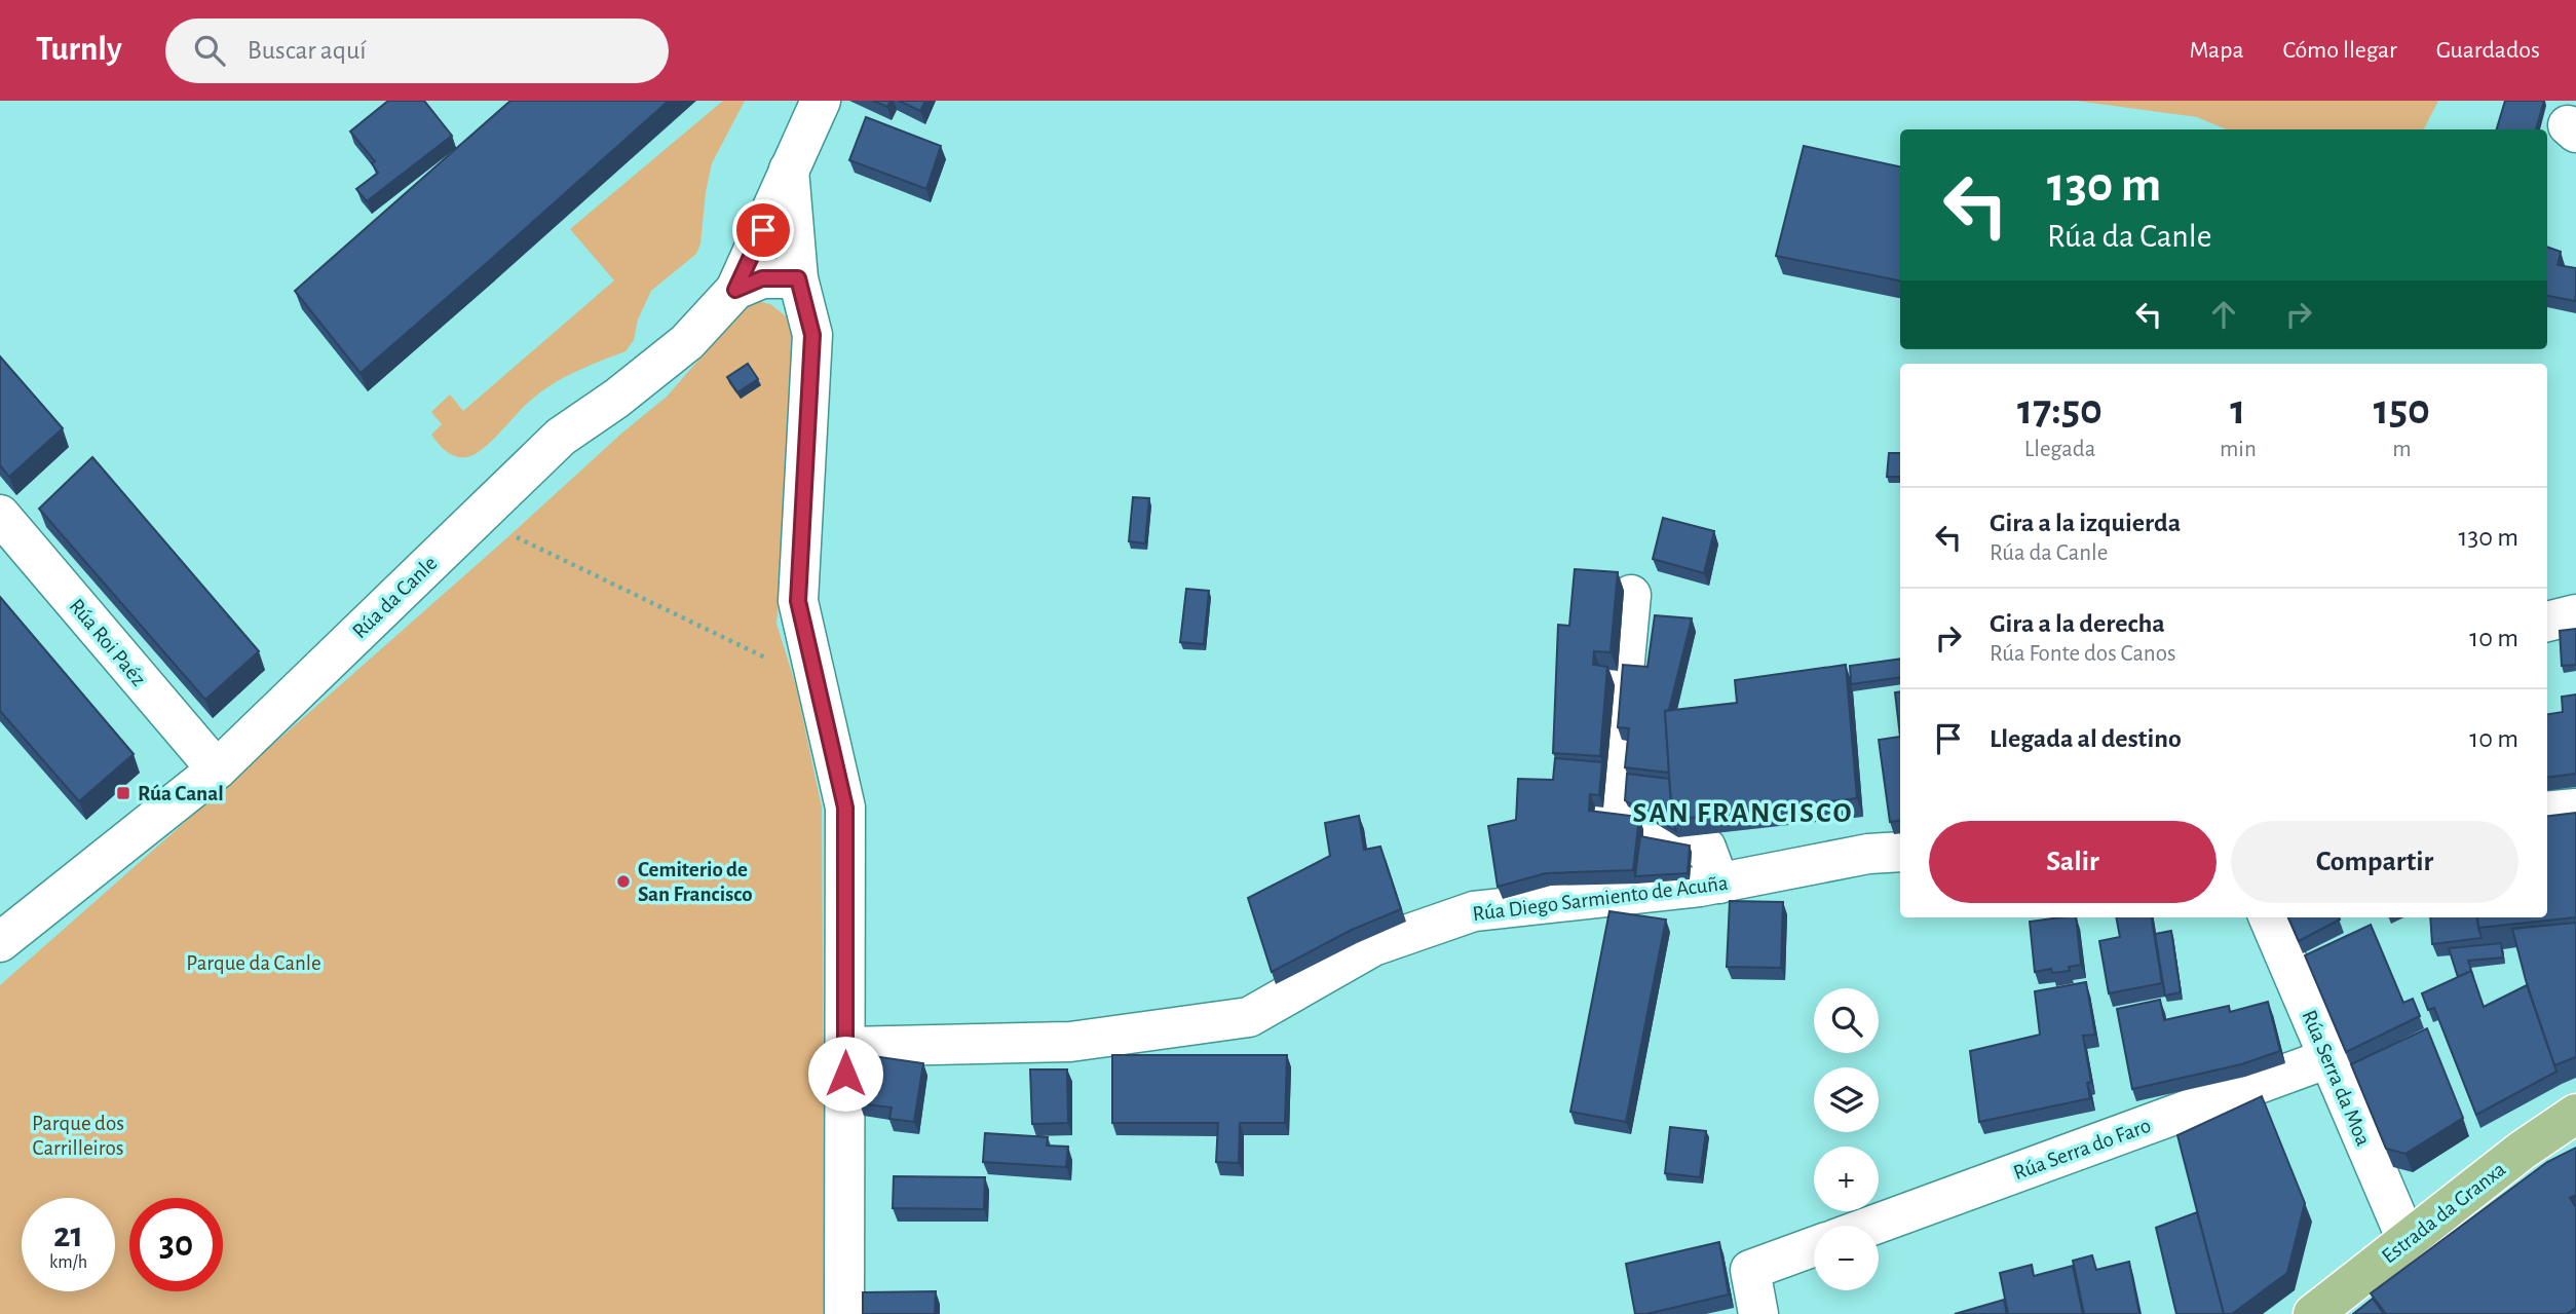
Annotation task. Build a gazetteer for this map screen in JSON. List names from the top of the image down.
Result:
{
  "streets": {
    "main road": ["Estrada da Granxa"],
    "street": [
      "Rúa da Canle",
      "Rúa Roi Paéz",
      "Rúa Diego Sarmiento de Acuña",
      "Rúa Serra da Moa",
      "Rúa Serra do Faro"
    ]
  },
  "crossings": [
    ["Rúa da Canle", "Rúa Roi Paéz"],
    ["Rúa Serra da Moa", "Rúa Serra do Faro"],
    ["Rúa Serra da Moa", "Estrada da Granxa"]
  ],
  "districts": ["SAN FRANCISCO"],
  "parks": ["Parque da Canle", "Parque dos Carrilleiros"],
  "places": {
    "transit": ["Rúa Canal"],
    "other": ["Cemiterio de San Francisco"]
  },
  "page": {
    "header": "Turnly",
    "search": "Buscar aquí",
    "nav": ["Mapa", "Cómo llegar", "Guardados"],
    "turn": ["130 m", "Rúa da Canle"],
    "eta": [
      "17:50",
      "Llegada",
      "1",
      "min",
      "150",
      "m"
    ],
    "list": [
      {
        "name": "Gira a la izquierda",
        "note": "Rúa da Canle",
        "value": "130 m"
      },
      {
        "name": "Gira a la derecha",
        "note": "Rúa Fonte dos Canos",
        "value": "10 m"
      },
      {
        "name": "Llegada al destino",
        "value": "10 m"
      }
    ],
    "buttons": ["Salir", "Compartir"],
    "map_buttons": ["+", "−"],
    "speed": "21 km/h",
    "limit": "30"
  }
}
